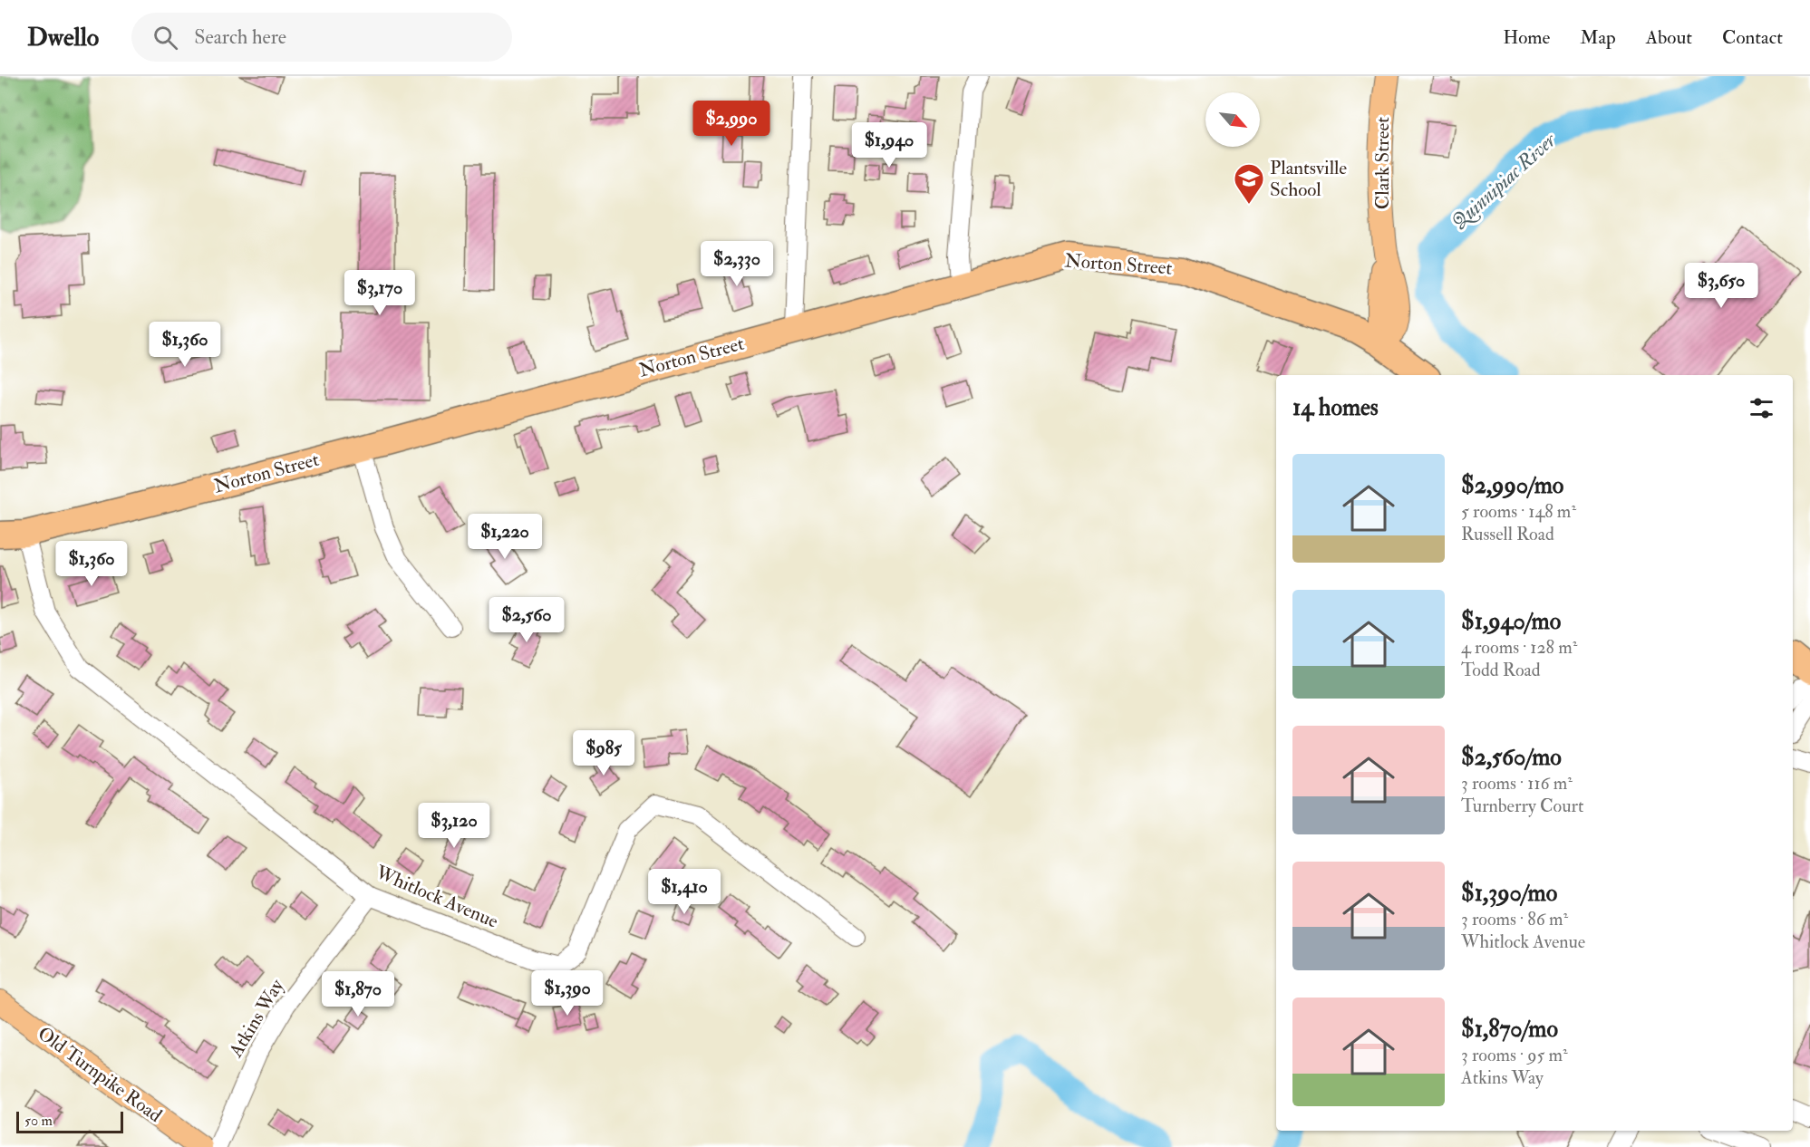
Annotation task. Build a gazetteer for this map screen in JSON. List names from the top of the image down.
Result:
{
  "streets": {
    "highway": ["Norton Street"],
    "main road": ["Clark Street", "Old Turnpike Road"],
    "street": ["Whitlock Avenue", "Atkins Way"]
  },
  "crossings": [
    ["Clark Street", "Norton Street"],
    ["Norton Street", "Whitlock Avenue"],
    ["Whitlock Avenue", "Atkins Way"]
  ],
  "water": ["Quinnipiac River"],
  "places": {
    "school or university": ["Plantsville School"]
  },
  "scale_bar": "50 m",
  "north": "bottom right",
  "page": {
    "header": "Dwello",
    "search": "Search here",
    "nav": [
      "Home",
      "Map",
      "About",
      "Contact"
    ],
    "price": [
      "$2,990",
      "$1,940",
      "$2,330",
      "$3,650",
      "$3,170",
      "$1,360",
      "$1,220",
      "$1,360",
      "$2,560",
      "$985",
      "$3,120",
      "$1,410",
      "$1,390",
      "$1,870"
    ],
    "heading": "14 homes",
    "list": [
      {
        "name": "$2,990/mo",
        "note": "5 rooms · 148 m² · Russell Road"
      },
      {
        "name": "$1,940/mo",
        "note": "4 rooms · 128 m² · Todd Road"
      },
      {
        "name": "$2,560/mo",
        "note": "3 rooms · 116 m² · Turnberry Court"
      },
      {
        "name": "$1,390/mo",
        "note": "3 rooms · 86 m² · Whitlock Avenue"
      },
      {
        "name": "$1,870/mo",
        "note": "3 rooms · 95 m² · Atkins Way"
      }
    ],
    "scale": "50 m"
  }
}
